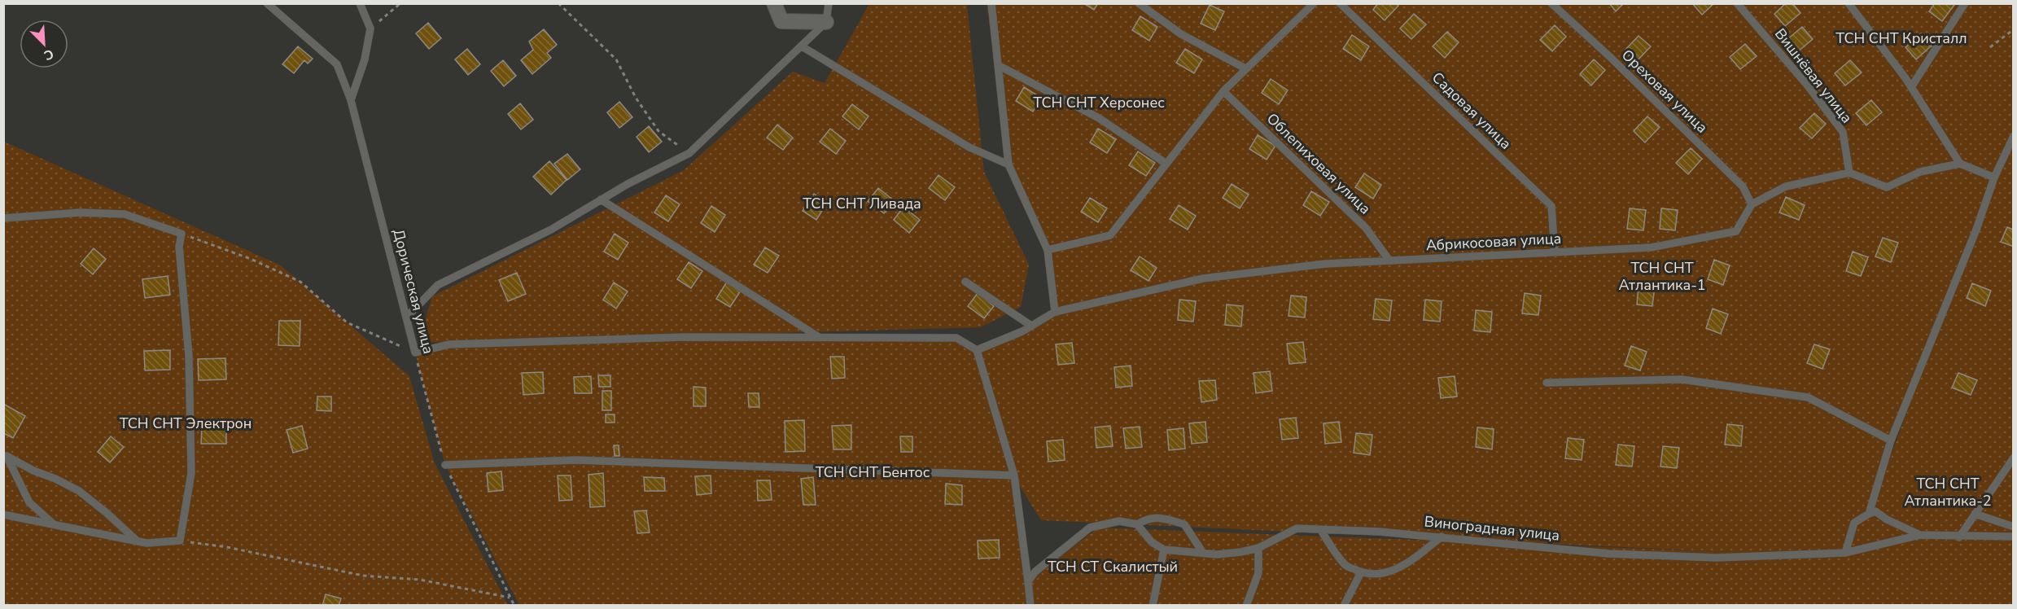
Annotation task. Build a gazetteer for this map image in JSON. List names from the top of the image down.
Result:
{
  "streets": {
    "lane": [
      "Вишнёвая улица",
      "Ореховая улица",
      "Садовая улица",
      "Облепиховая улица",
      "Абрикосовая улица",
      "Дорическая улица",
      "Виноградная улица"
    ]
  },
  "crossings": [
    ["Ореховая улица", "Абрикосовая улица"],
    ["Садовая улица", "Абрикосовая улица"],
    ["Облепиховая улица", "Абрикосовая улица"]
  ],
  "parks": [
    "ТСН СНТ Кристалл",
    "ТСН СНТ Херсонес",
    "ТСН СНТ Ливада",
    "ТСН СНТ Атлантика-1",
    "ТСН СНТ Электрон",
    "ТСН СНТ Бентос",
    "ТСН СНТ Атлантика-2",
    "ТСН СТ Скалистый"
  ],
  "north": "bottom right"
}
